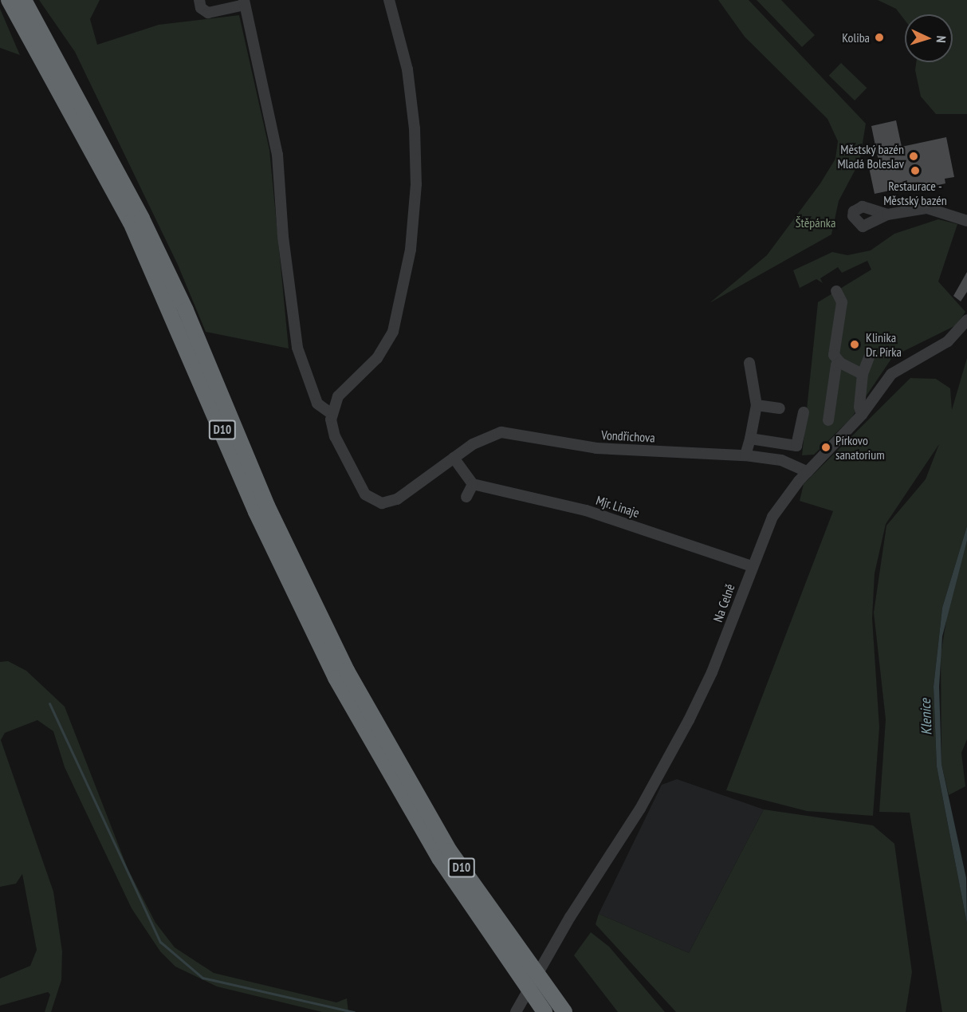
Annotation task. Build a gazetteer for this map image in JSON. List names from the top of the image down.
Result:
{
  "streets": {
    "highway": ["D10"],
    "street": ["Vondřichova", "Mjr. Linaje", "Na Celně"]
  },
  "crossings": [
    ["Vondřichova", "Na Celně"],
    ["Mjr. Linaje", "Na Celně"]
  ],
  "water": ["Klenice"],
  "parks": ["Štěpánka"],
  "places": [
    "Koliba",
    "Městský bazén Mladá Boleslav",
    "Restaurace - Městský bazén",
    "Klinika Dr. Pírka",
    "Pírkovo sanatorium"
  ],
  "north": "right"
}
